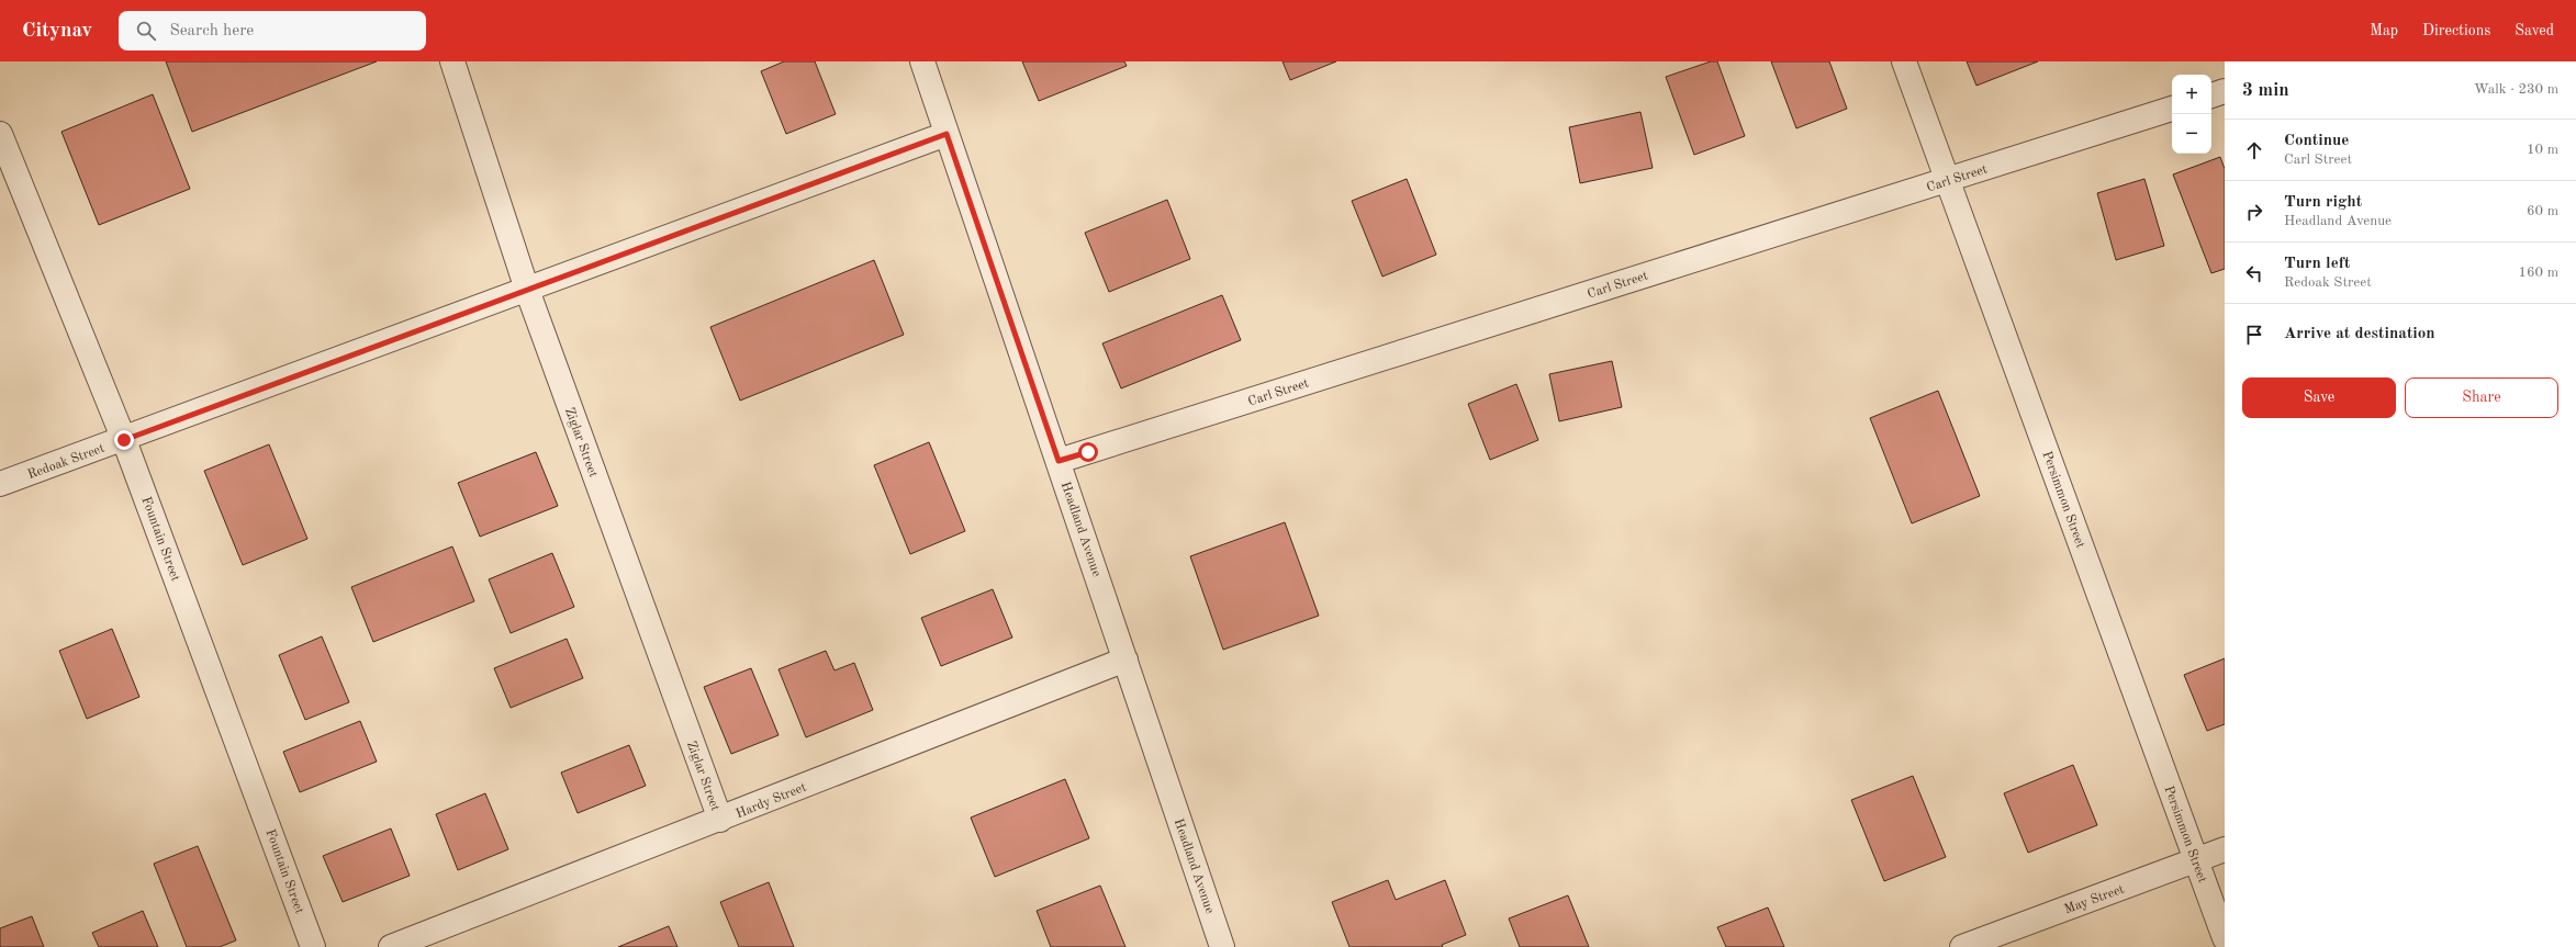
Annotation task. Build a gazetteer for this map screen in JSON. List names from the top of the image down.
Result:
{
  "streets": {
    "street": [
      "Carl Street",
      "Ziglar Street",
      "Redoak Street",
      "Persimmon Street",
      "Headland Avenue",
      "Fountain Street",
      "Hardy Street",
      "May Street"
    ]
  },
  "crossings": [
    ["Carl Street", "Persimmon Street"],
    ["Carl Street", "Headland Avenue"],
    ["Ziglar Street", "Redoak Street"],
    ["Ziglar Street", "Hardy Street"],
    ["Redoak Street", "Headland Avenue"],
    ["Redoak Street", "Fountain Street"],
    ["Persimmon Street", "May Street"],
    ["Headland Avenue", "Hardy Street"]
  ],
  "page": {
    "header": "Citynav",
    "search": "Search here",
    "nav": ["Map", "Directions", "Saved"],
    "heading": ["3 min", "Walk · 230 m"],
    "map_buttons": ["+", "−"],
    "list": [
      ["Continue", "Carl Street", "10 m"],
      ["Turn right", "Headland Avenue", "60 m"],
      ["Turn left", "Redoak Street", "160 m"],
      "Arrive at destination"
    ],
    "buttons": ["Save", "Share"]
  }
}
